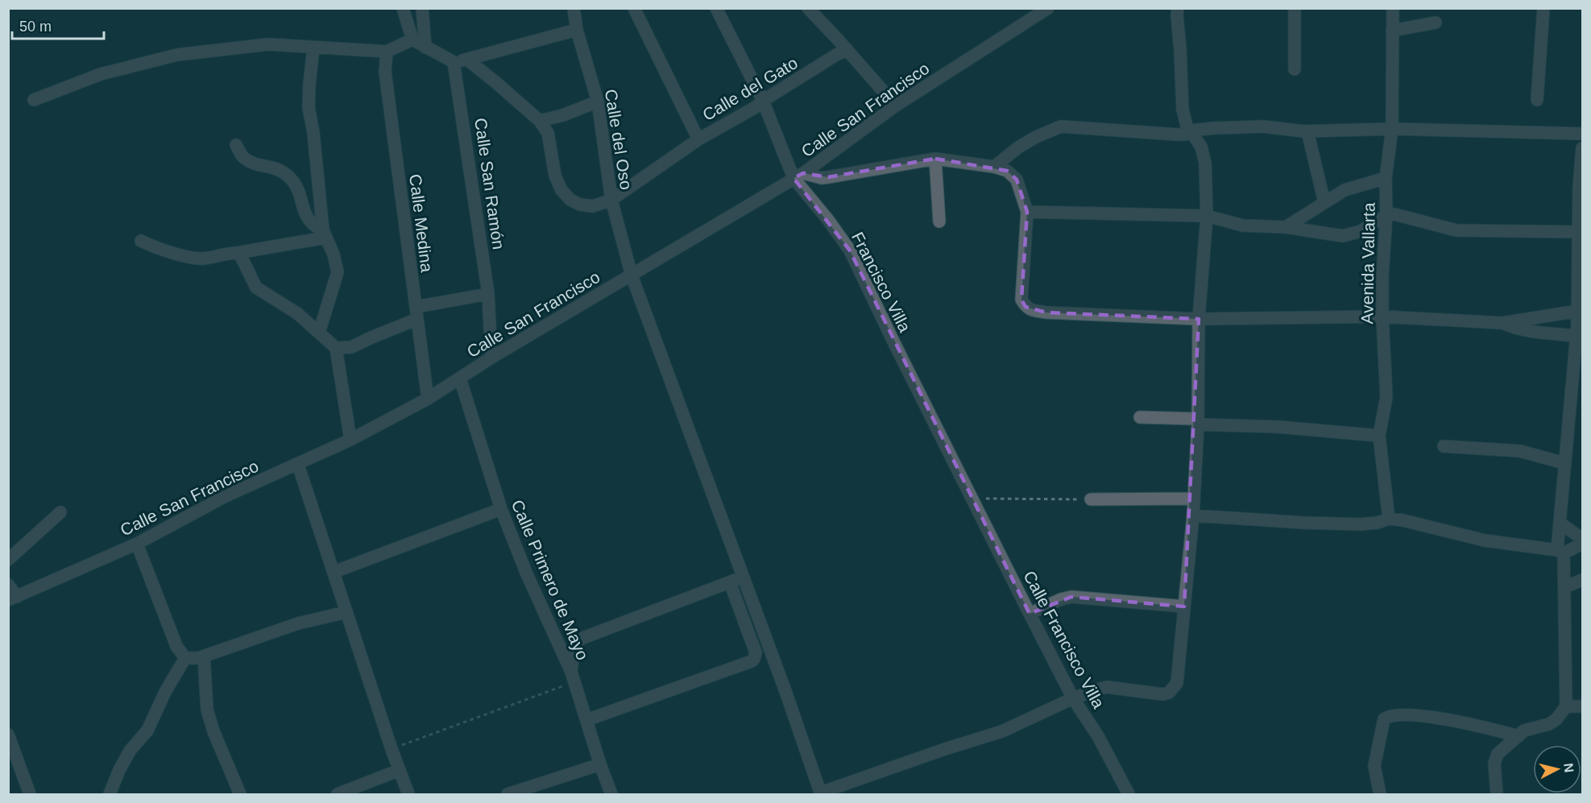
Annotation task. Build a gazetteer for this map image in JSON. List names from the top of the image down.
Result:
{
  "streets": {
    "street": [
      "Calle del Gato",
      "Calle San Francisco",
      "Calle del Oso",
      "Calle San Ramón",
      "Calle Medina",
      "Avenida Vallarta",
      "Francisco Villa",
      "Calle Primero de Mayo",
      "Calle Francisco Villa"
    ]
  },
  "crossings": [
    ["Calle del Gato", "Calle del Oso"],
    ["Calle del Gato", "Francisco Villa"],
    ["Calle San Francisco", "Calle del Oso"],
    ["Calle San Francisco", "Calle San Ramón"],
    ["Calle San Francisco", "Calle Medina"],
    ["Calle San Francisco", "Francisco Villa"],
    ["Calle San Francisco", "Calle Primero de Mayo"],
    ["Francisco Villa", "Calle Francisco Villa"]
  ],
  "scale_bar": "50 m",
  "north": "right"
}
